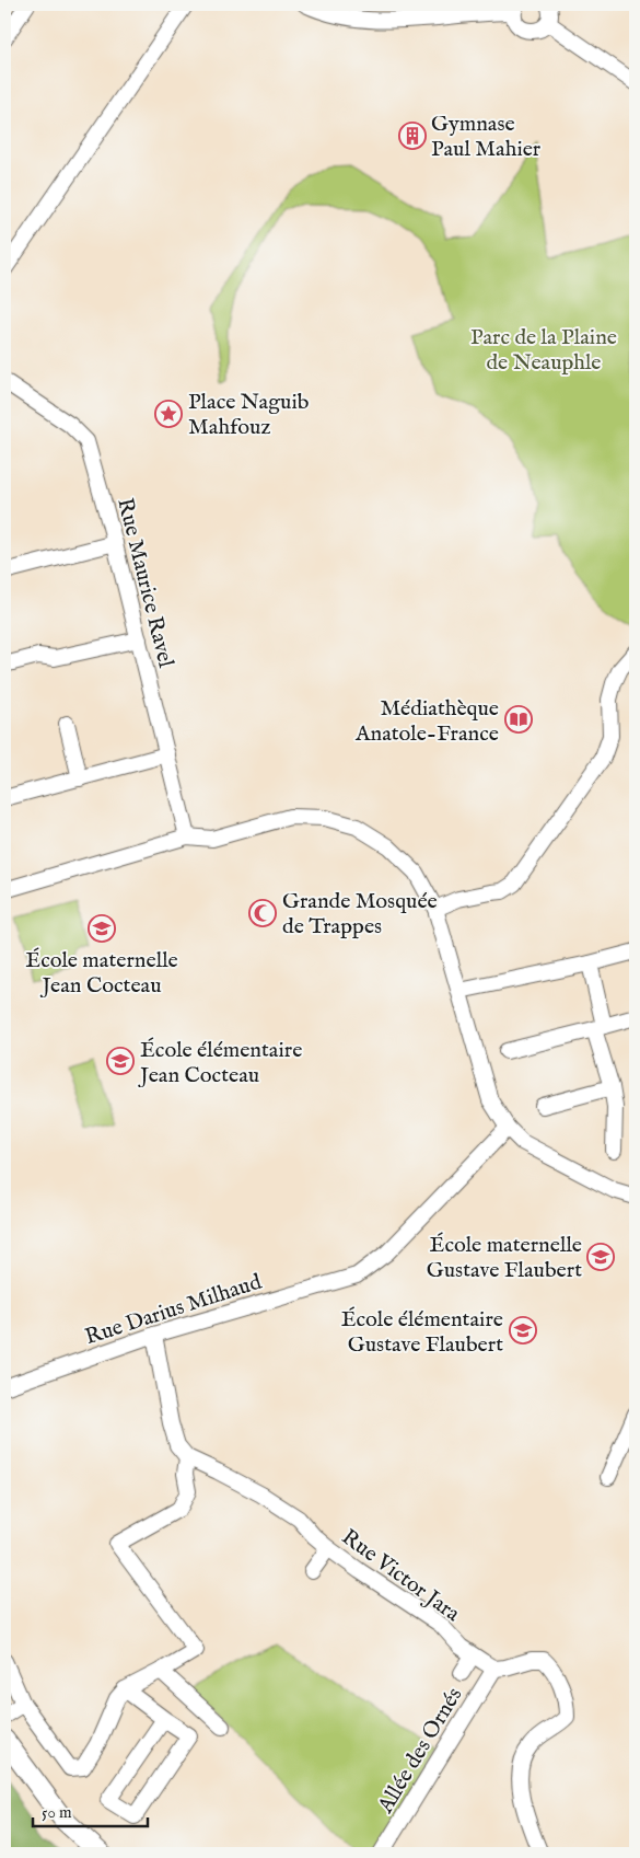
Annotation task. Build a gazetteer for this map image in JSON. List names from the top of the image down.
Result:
{
  "streets": {
    "street": [
      "Rue Maurice Ravel",
      "Rue Darius Milhaud",
      "Rue Victor Jara",
      "Allée des Ornés"
    ]
  },
  "crossings": [
    ["Rue Victor Jara", "Allée des Ornés"]
  ],
  "parks": ["Parc de la Plaine de Neauphle"],
  "places": {
    "building": ["Gymnase Paul Mahier"],
    "place": ["Place Naguib Mahfouz"],
    "library": ["Médiathèque Anatole-France"],
    "mosque": ["Grande Mosquée de Trappes"],
    "school or university": [
      "École maternelle Jean Cocteau",
      "École élémentaire Jean Cocteau",
      "École maternelle Gustave Flaubert",
      "École élémentaire Gustave Flaubert"
    ]
  },
  "scale_bar": "50 m"
}
